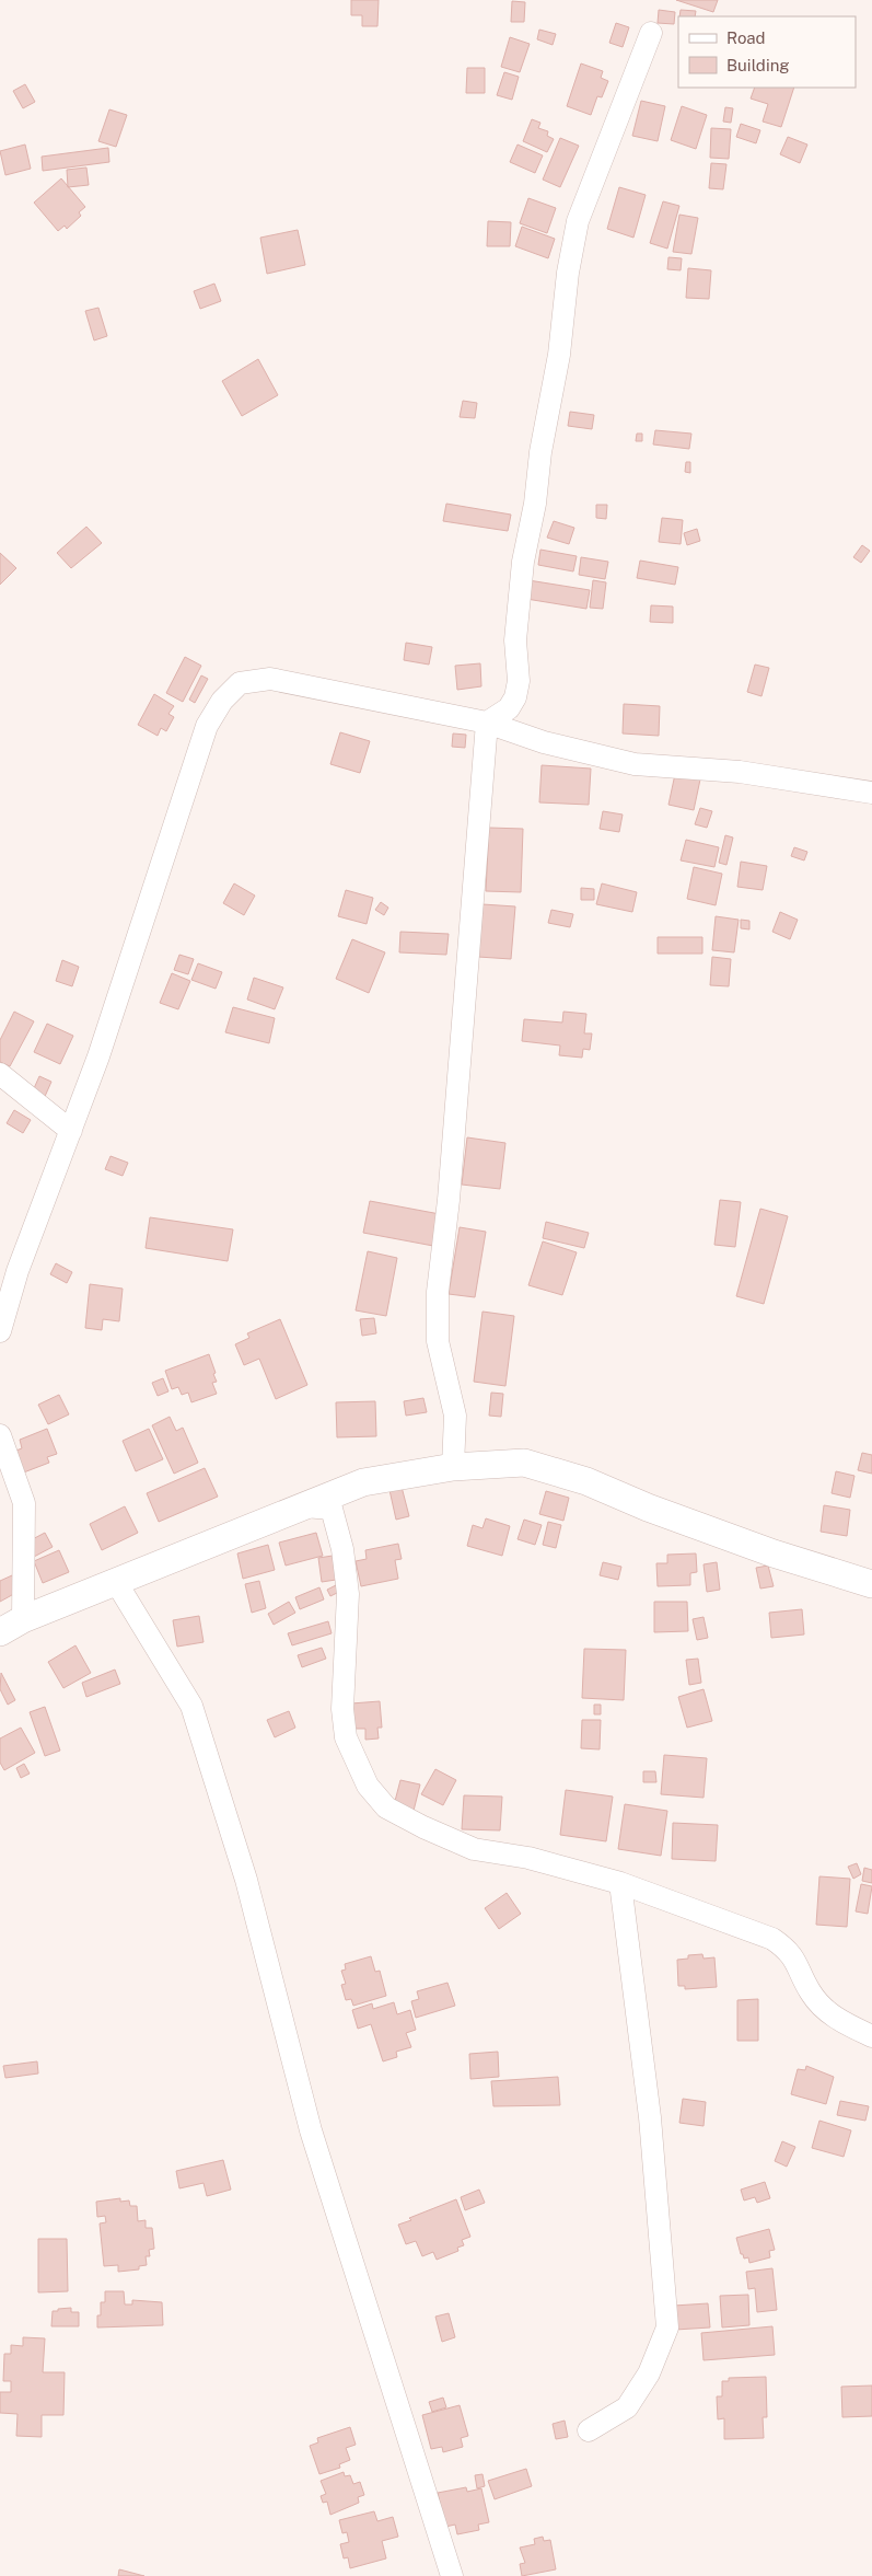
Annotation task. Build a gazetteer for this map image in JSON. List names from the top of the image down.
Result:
{
  "legend": ["Road", "Building"]
}
